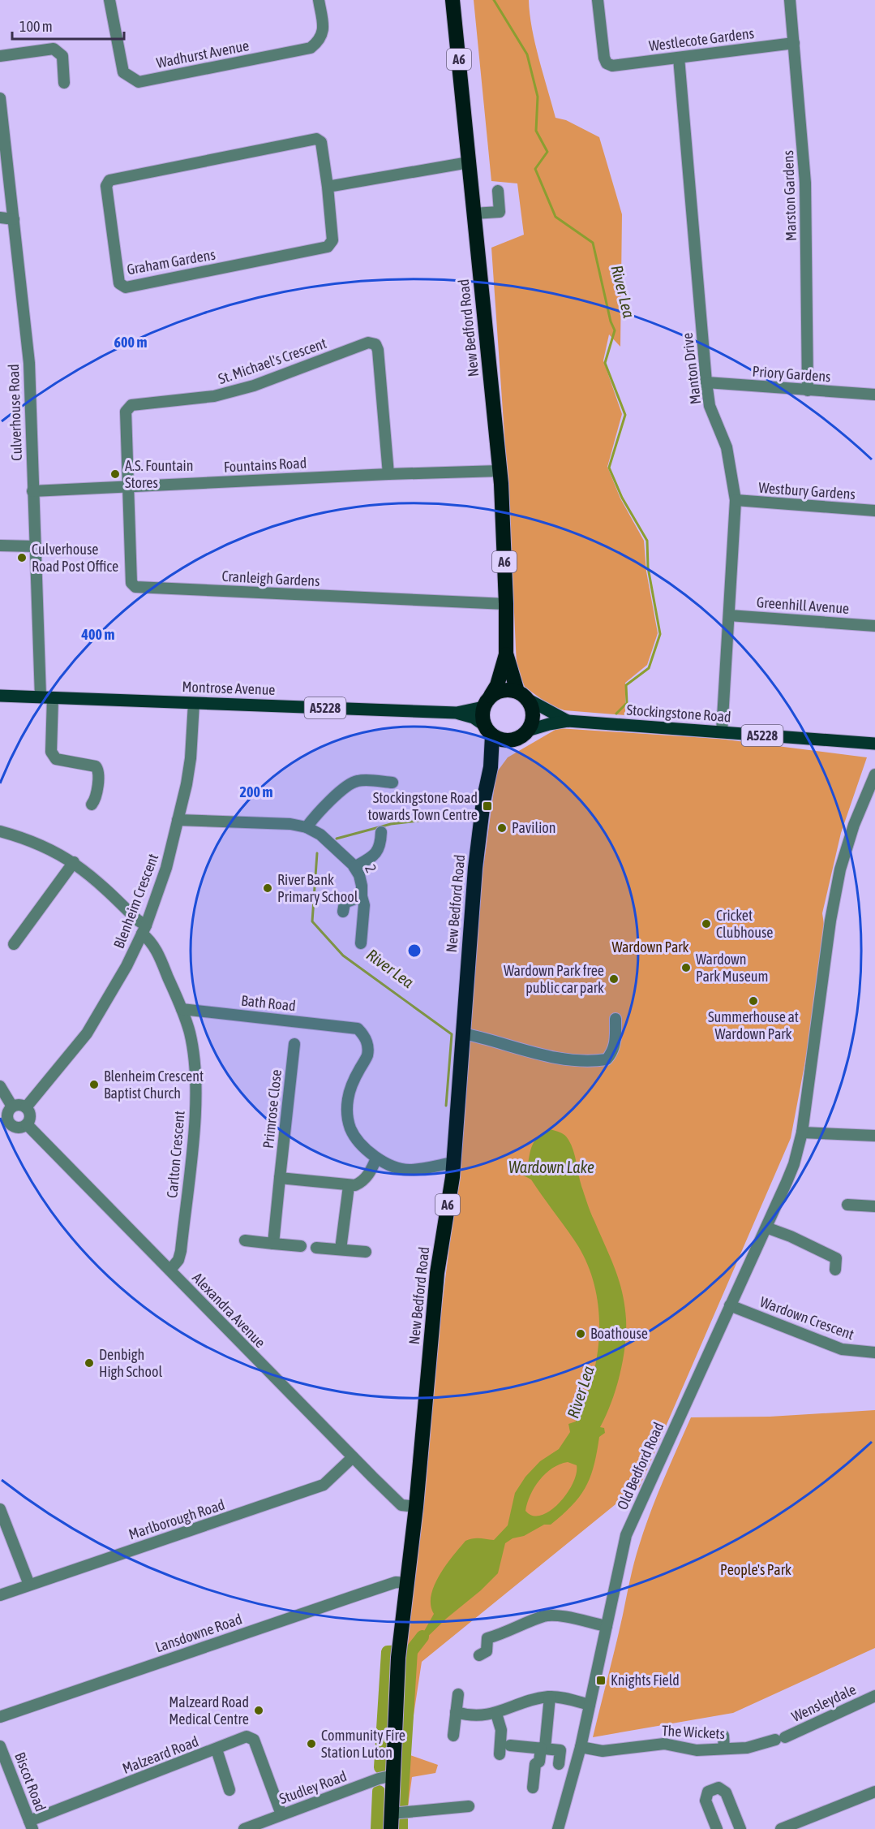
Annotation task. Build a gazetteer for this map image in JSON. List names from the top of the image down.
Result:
{
  "streets": {
    "highway": ["A6", "New Bedford Road"],
    "main road": ["Montrose Avenue", "A5228", "Stockingstone Road"],
    "street": [
      "Westlecote Gardens",
      "Wadhurst Avenue",
      "Marston Gardens",
      "Graham Gardens",
      "St. Michael's Crescent",
      "Manton Drive",
      "Priory Gardens",
      "Culverhouse Road",
      "Fountains Road",
      "Westbury Gardens",
      "Cranleigh Gardens",
      "Greenhill Avenue",
      "2",
      "Blenheim Crescent",
      "Bath Road",
      "Primrose Close",
      "Carlton Crescent",
      "Alexandra Avenue",
      "Wardown Crescent",
      "Old Bedford Road",
      "Marlborough Road",
      "Lansdowne Road",
      "Wensleydale",
      "The Wickets",
      "Malzeard Road",
      "Biscot Road",
      "Studley Road"
    ]
  },
  "crossings": [
    ["Westlecote Gardens", "Marston Gardens"],
    ["Westlecote Gardens", "Manton Drive"],
    ["Marston Gardens", "Priory Gardens"],
    ["New Bedford Road", "Fountains Road"],
    ["New Bedford Road", "Cranleigh Gardens"],
    ["New Bedford Road", "Montrose Avenue"],
    ["New Bedford Road", "Stockingstone Road"],
    ["New Bedford Road", "Alexandra Avenue"],
    ["New Bedford Road", "Lansdowne Road"],
    ["New Bedford Road", "Studley Road"],
    ["St. Michael's Crescent", "Fountains Road"],
    ["St. Michael's Crescent", "Cranleigh Gardens"],
    ["Manton Drive", "Priory Gardens"],
    ["Manton Drive", "Westbury Gardens"],
    ["Manton Drive", "Greenhill Avenue"],
    ["Manton Drive", "Stockingstone Road"],
    ["Culverhouse Road", "Fountains Road"],
    ["Culverhouse Road", "Montrose Avenue"],
    ["Fountains Road", "Cranleigh Gardens"],
    ["Montrose Avenue", "Stockingstone Road"],
    ["Montrose Avenue", "Blenheim Crescent"],
    ["Blenheim Crescent", "Carlton Crescent"],
    ["Blenheim Crescent", "Alexandra Avenue"],
    ["Bath Road", "Carlton Crescent"],
    ["Carlton Crescent", "Alexandra Avenue"],
    ["Alexandra Avenue", "Marlborough Road"],
    ["Wardown Crescent", "Old Bedford Road"],
    ["Old Bedford Road", "The Wickets"],
    ["Wensleydale", "The Wickets"],
    ["Malzeard Road", "Biscot Road"],
    ["Malzeard Road", "Studley Road"]
  ],
  "water": ["River Lea", "Wardown Lake"],
  "parks": ["Wardown Park", "People's Park"],
  "places": {
    "other": [
      "A.S. Fountain Stores",
      "Culverhouse Road Post Office",
      "Pavilion",
      "River Bank Primary School",
      "Cricket Clubhouse",
      "Wardown Park Museum",
      "Wardown Park free public car park",
      "Summerhouse at Wardown Park",
      "Blenheim Crescent Baptist Church",
      "Boathouse",
      "Denbigh High School",
      "Malzeard Road Medical Centre",
      "Community Fire Station Luton"
    ],
    "transit": ["Stockingstone Road towards Town Centre", "Knights Field"]
  },
  "scale_bar": "100 m",
  "rings": ["600 m", "400 m", "200 m"]
}
